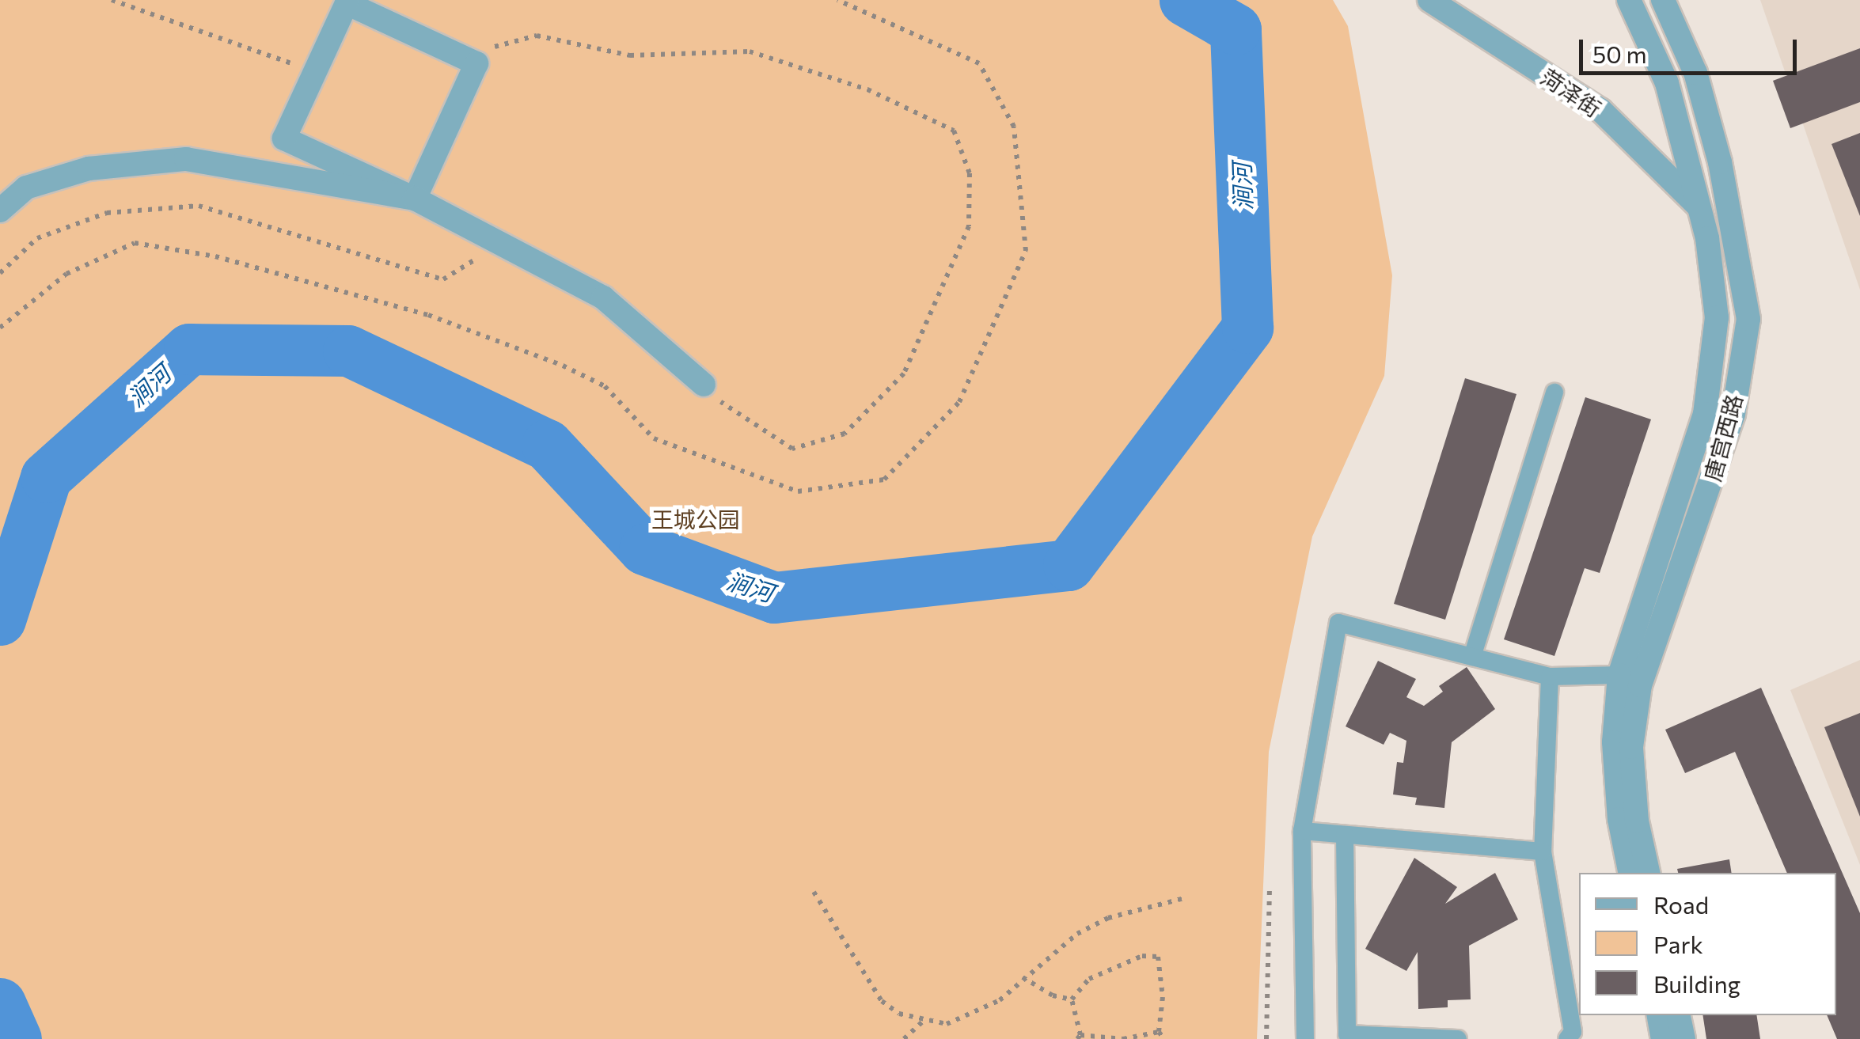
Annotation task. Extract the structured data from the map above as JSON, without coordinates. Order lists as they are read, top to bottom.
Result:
{
  "streets": {
    "street": ["菏泽街", "唐宫西路"]
  },
  "crossings": [
    ["菏泽街", "唐宫西路"]
  ],
  "water": ["涧河"],
  "parks": ["王城公园"],
  "legend": ["Road", "Park", "Building"],
  "scale_bar": "50 m"
}
